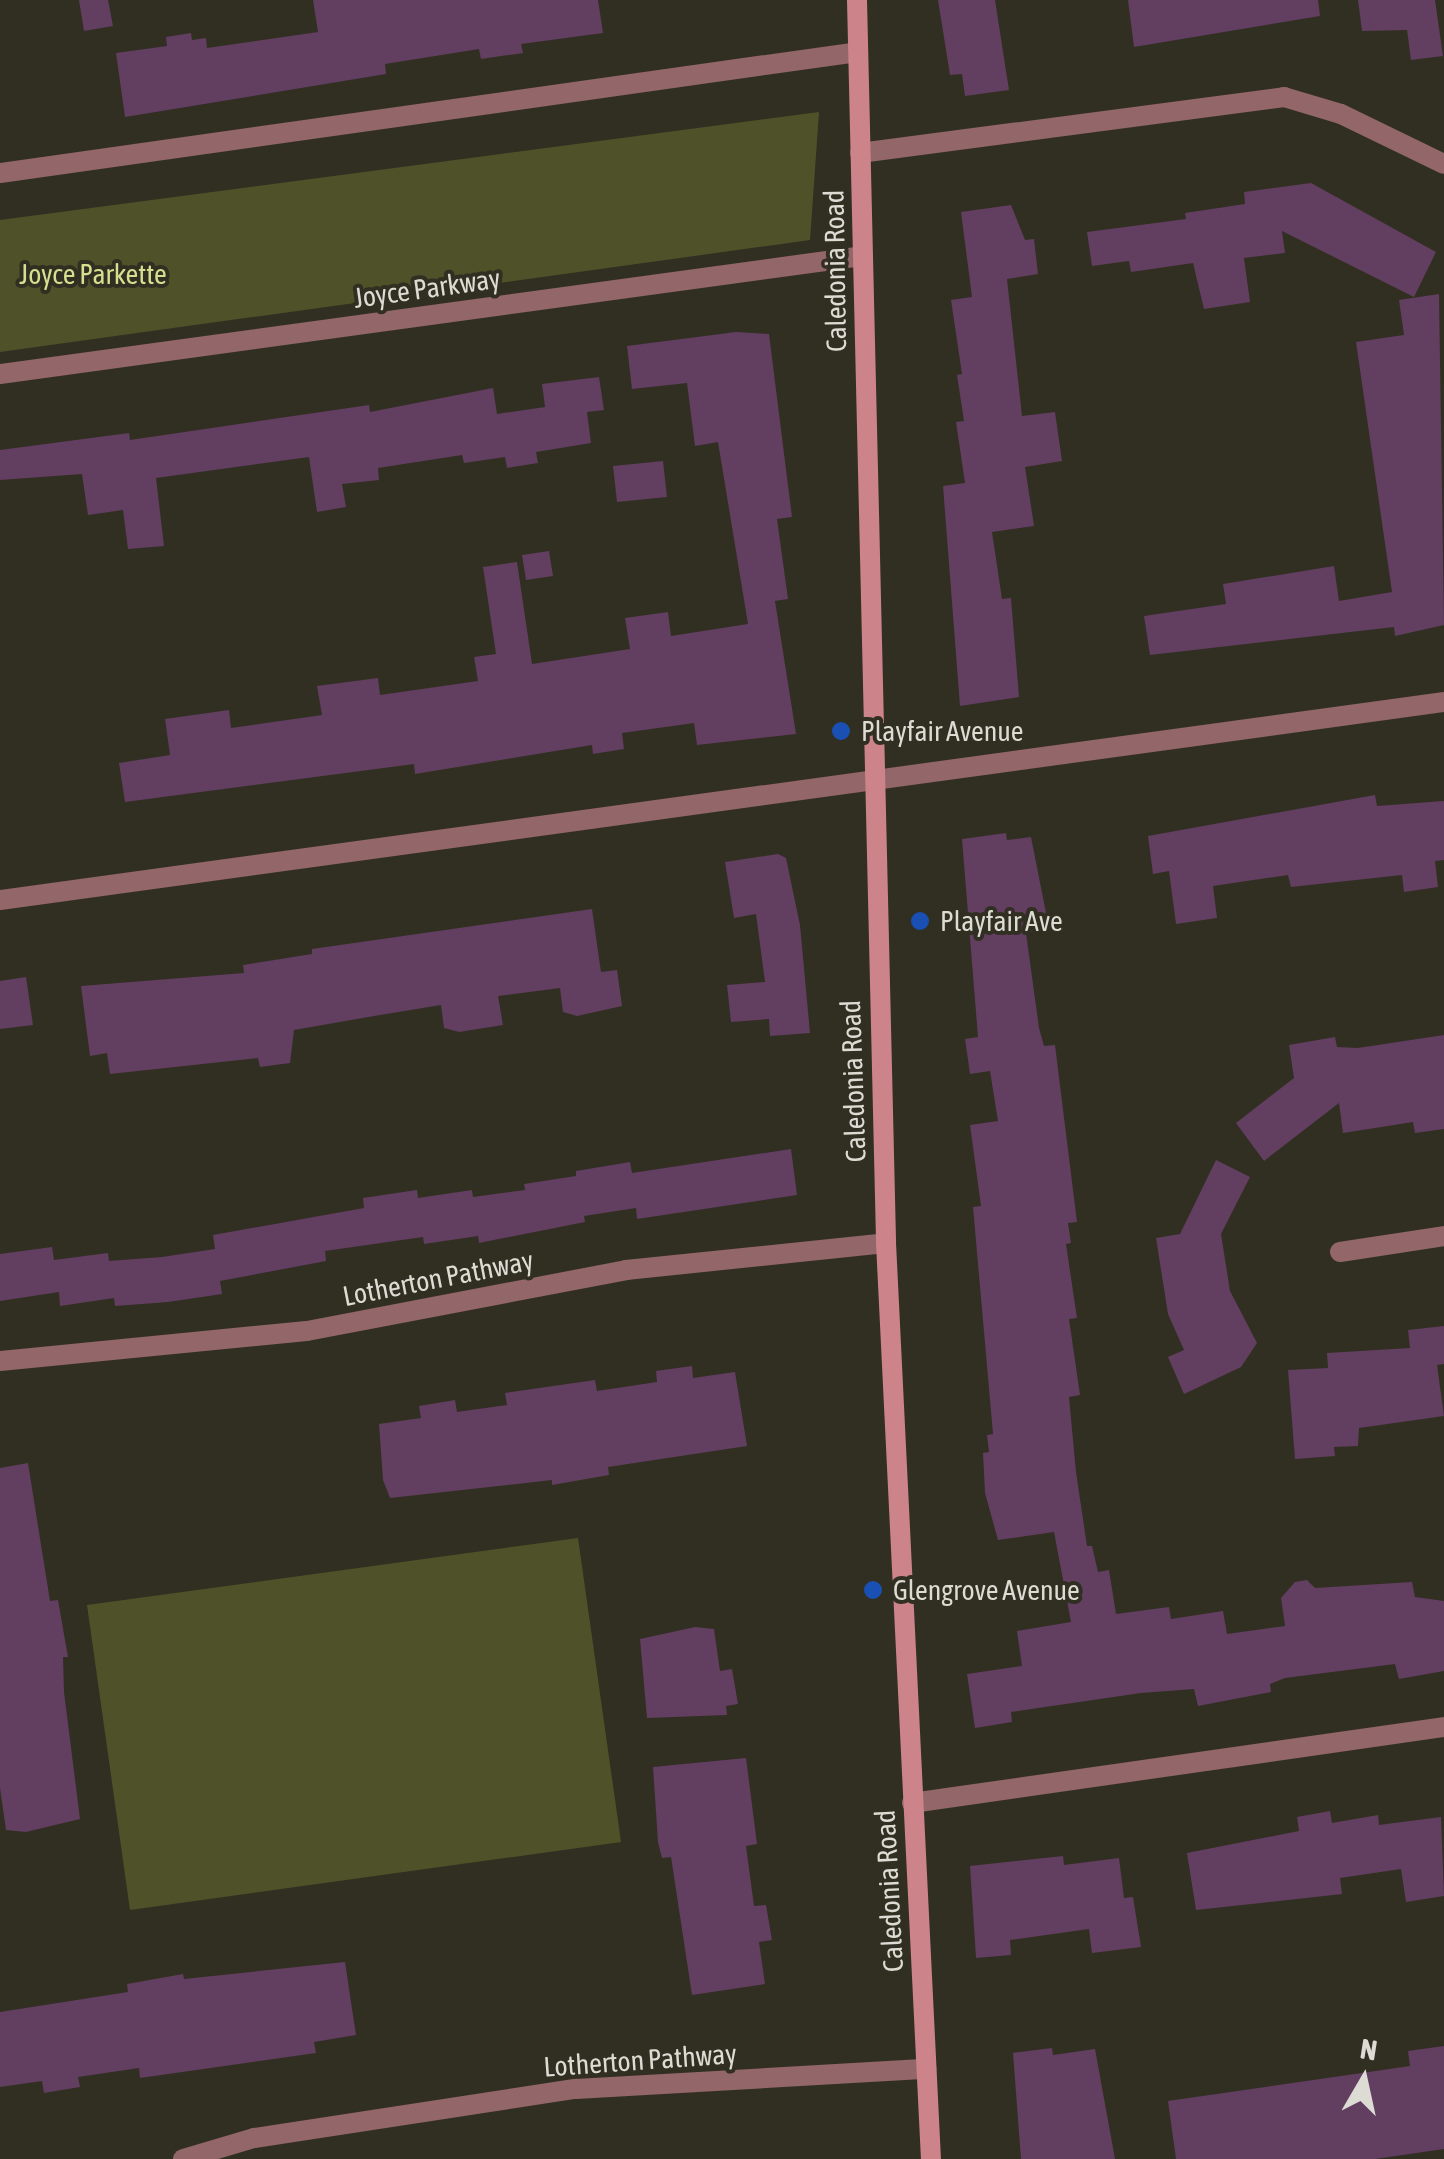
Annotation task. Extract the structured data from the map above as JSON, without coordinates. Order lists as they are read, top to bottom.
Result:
{
  "streets": {
    "street": ["Caledonia Road", "Joyce Parkway", "Lotherton Pathway"]
  },
  "crossings": [
    ["Caledonia Road", "Joyce Parkway"],
    ["Caledonia Road", "Lotherton Pathway"]
  ],
  "parks": ["Joyce Parkette"],
  "places": ["Playfair Avenue", "Playfair Ave", "Glengrove Avenue"],
  "north": "top"
}
